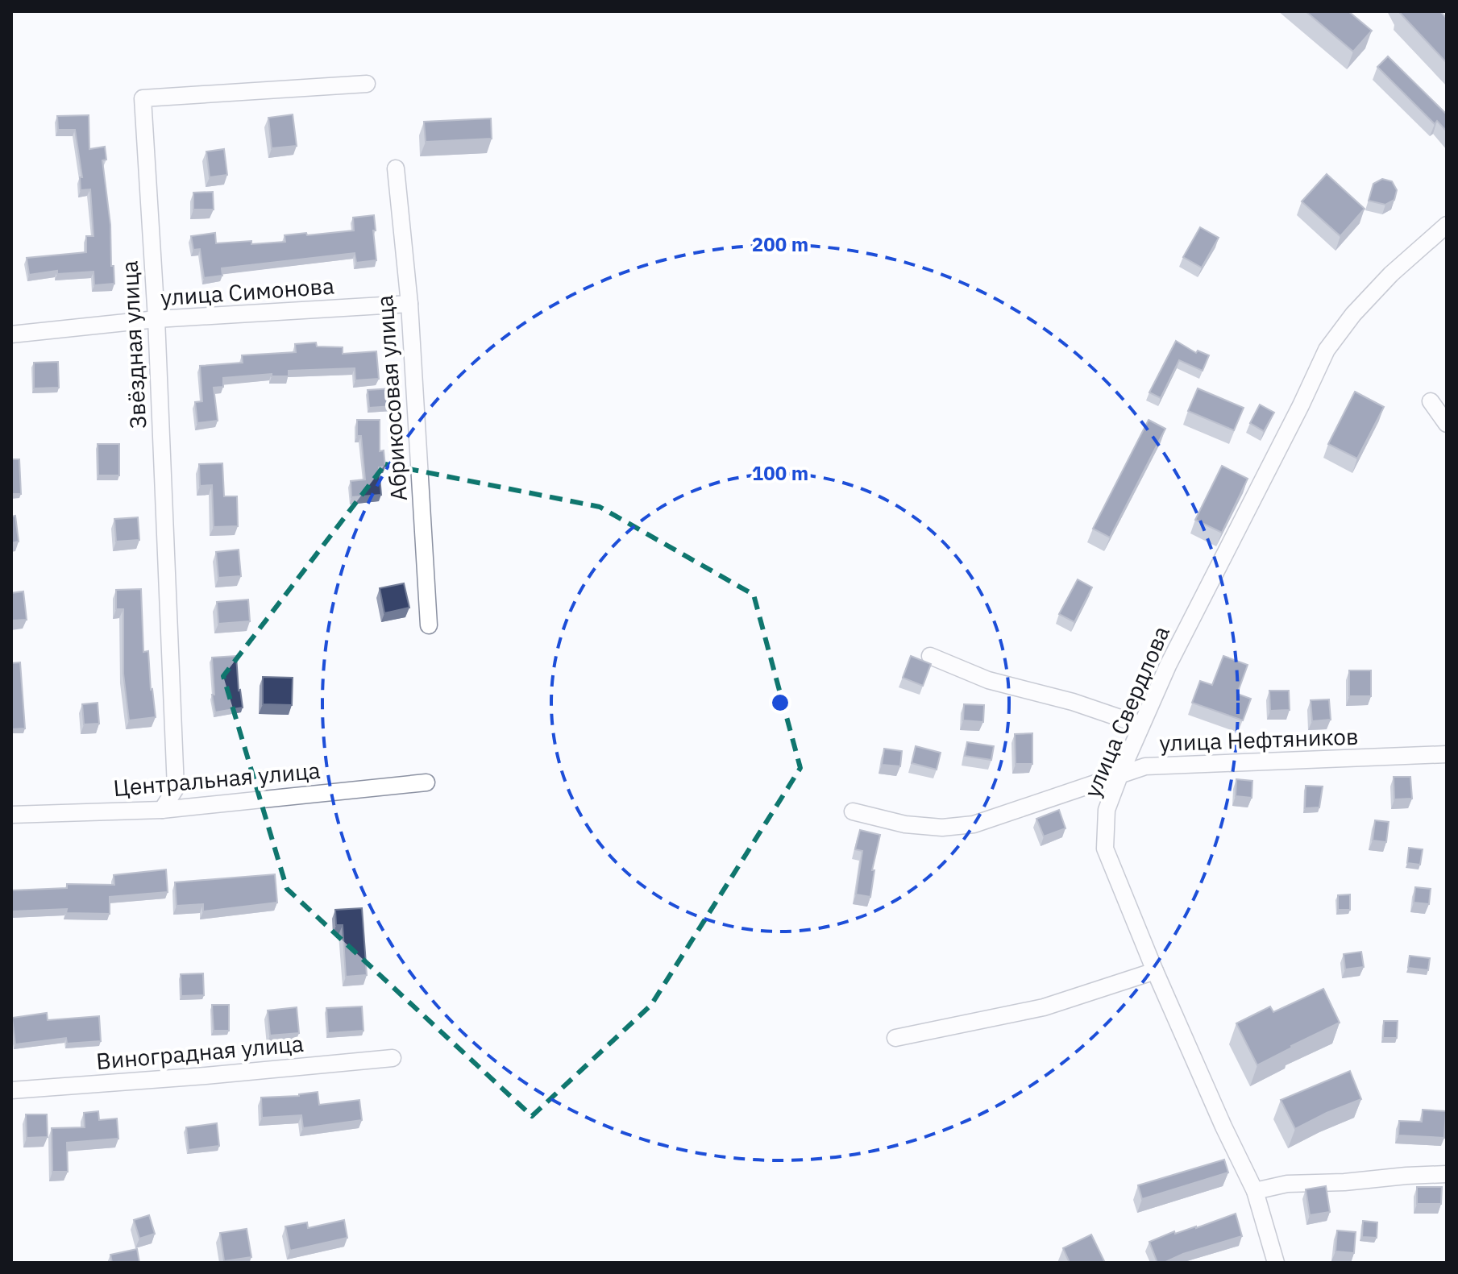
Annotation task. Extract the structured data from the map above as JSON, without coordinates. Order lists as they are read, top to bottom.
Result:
{
  "streets": {
    "street": [
      "улица Симонова",
      "Звёздная улица",
      "Абрикосовая улица",
      "улица Свердлова",
      "улица Нефтяников",
      "Центральная улица",
      "Виноградная улица"
    ]
  },
  "crossings": [
    ["улица Симонова", "Звёздная улица"],
    ["улица Симонова", "Абрикосовая улица"],
    ["Звёздная улица", "Центральная улица"],
    ["улица Свердлова", "улица Нефтяников"]
  ],
  "rings": ["200 m", "100 m"]
}
